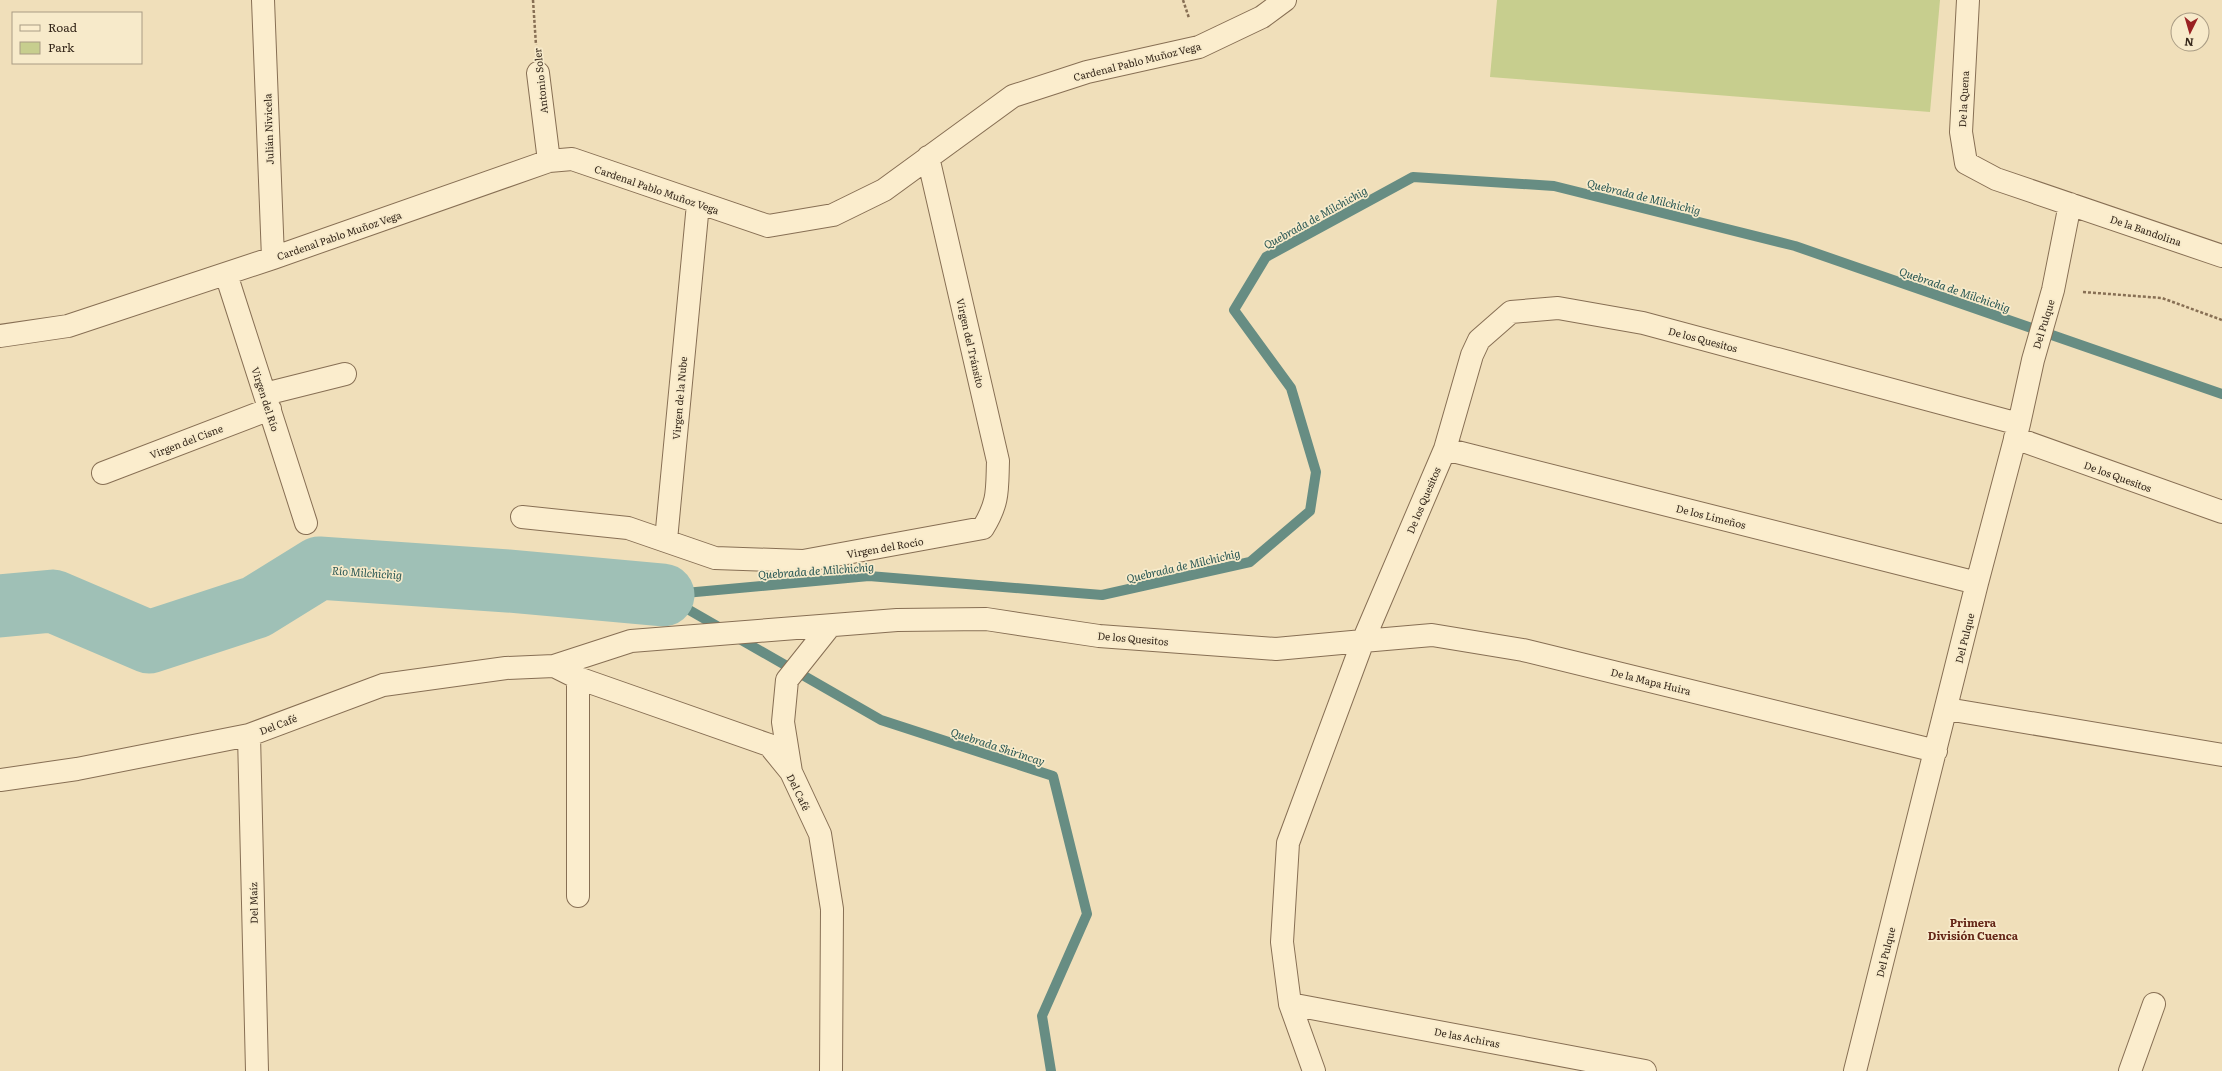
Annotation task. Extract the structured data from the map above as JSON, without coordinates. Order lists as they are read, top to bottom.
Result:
{
  "streets": {
    "street": [
      "Cardenal Pablo Muñoz Vega",
      "Antonio Soler",
      "De la Quena",
      "Julián Nivicela",
      "De la Bandolina",
      "Del Pulque",
      "De los Quesitos",
      "Virgen del Tránsito",
      "Virgen de la Nube",
      "Virgen del Río",
      "Virgen del Cisne",
      "De los Limeños",
      "Virgen del Rocío",
      "De la Mapa Huira",
      "Del Café",
      "Del Maíz",
      "De las Achiras"
    ]
  },
  "crossings": [
    ["Cardenal Pablo Muñoz Vega", "Antonio Soler"],
    ["Cardenal Pablo Muñoz Vega", "Julián Nivicela"],
    ["Cardenal Pablo Muñoz Vega", "Virgen del Tránsito"],
    ["Cardenal Pablo Muñoz Vega", "Virgen de la Nube"],
    ["Cardenal Pablo Muñoz Vega", "Virgen del Río"],
    ["De la Quena", "De la Bandolina"],
    ["De la Bandolina", "Del Pulque"],
    ["Del Pulque", "De los Quesitos"],
    ["Del Pulque", "De los Limeños"],
    ["Del Pulque", "De la Mapa Huira"],
    ["De los Quesitos", "De los Limeños"],
    ["De los Quesitos", "De la Mapa Huira"],
    ["De los Quesitos", "Del Café"],
    ["Virgen del Tránsito", "Virgen del Rocío"],
    ["Virgen de la Nube", "Virgen del Rocío"],
    ["Virgen del Río", "Virgen del Cisne"],
    ["Del Café", "Del Maíz"]
  ],
  "districts": ["Primera División Cuenca"],
  "water": ["Quebrada de Milchichig", "Río Milchichig", "Quebrada Shirincay"],
  "legend": ["Road", "Park"],
  "north": "bottom"
}
